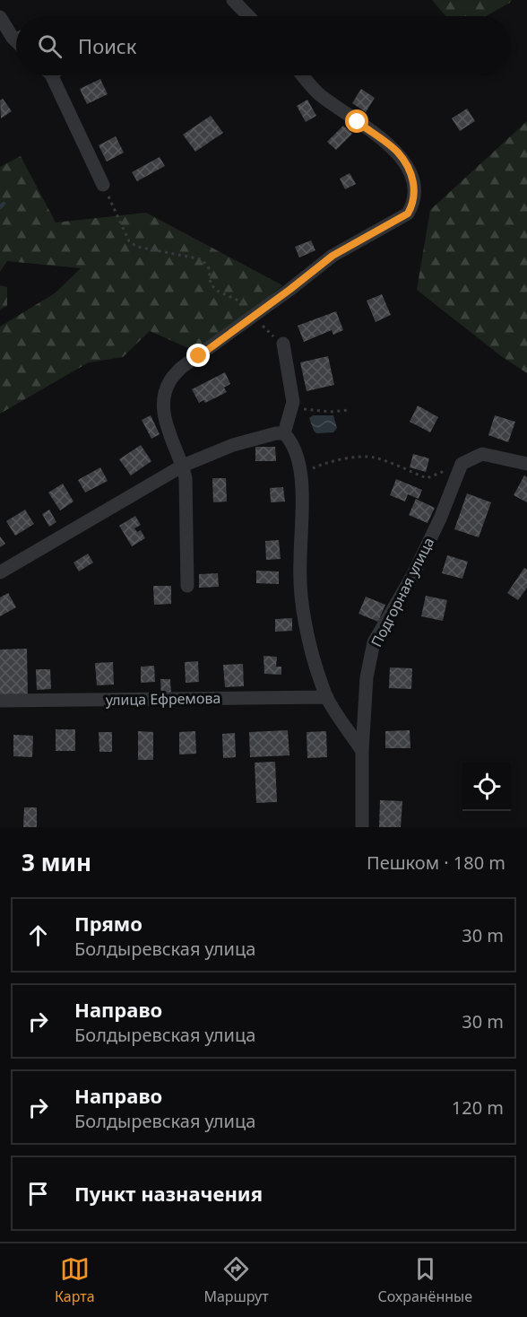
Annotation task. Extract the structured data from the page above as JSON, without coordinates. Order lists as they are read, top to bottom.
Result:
{
  "streets": {
    "street": ["Подгорная улица", "улица Ефремова"]
  },
  "page": {
    "search": "Поиск",
    "heading": ["3 мин", "Пешком · 180 m"],
    "list": [
      ["Прямо", "Болдыревская улица", "30 m"],
      ["Направо", "Болдыревская улица", "30 m"],
      ["Направо", "Болдыревская улица", "120 m"],
      "Пункт назначения"
    ],
    "nav": ["Карта", "Маршрут", "Сохранённые"]
  }
}
